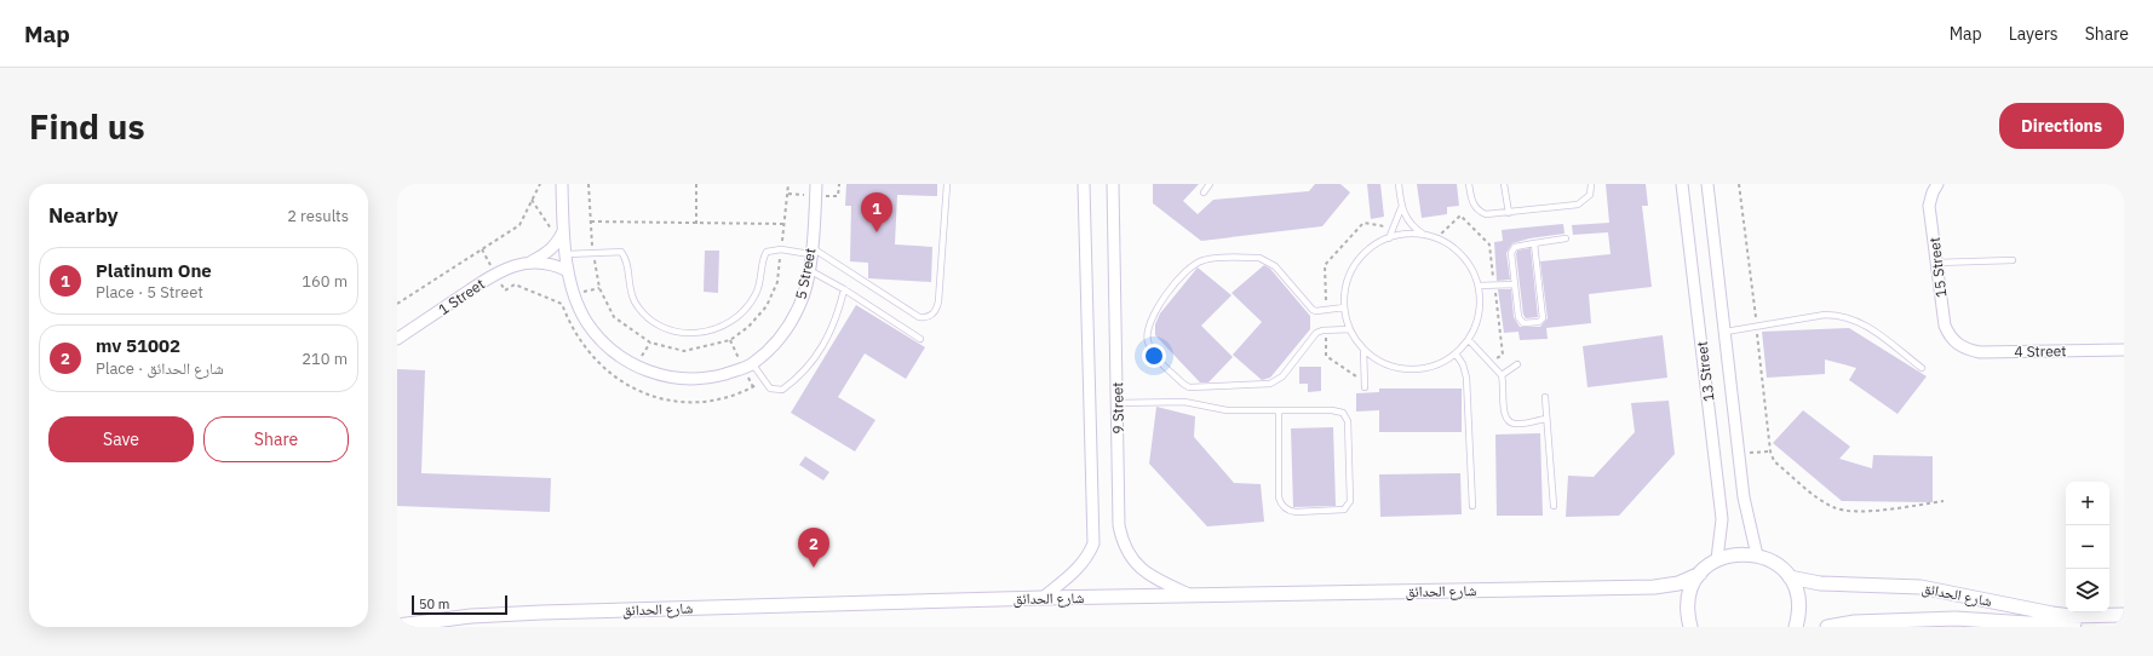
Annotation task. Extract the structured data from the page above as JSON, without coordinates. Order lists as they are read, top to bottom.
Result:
{
  "streets": {
    "street": [
      "15 Street",
      "5 Street",
      "1 Street",
      "4 Street",
      "13 Street",
      "9 Street",
      "شارع الحدائق"
    ]
  },
  "crossings": [
    ["15 Street", "4 Street"],
    ["5 Street", "1 Street"],
    ["9 Street", "شارع الحدائق"]
  ],
  "scale_bar": "50 m",
  "page": {
    "header": "Map",
    "nav": ["Map", "Layers", "Share"],
    "buttons": [
      "Directions",
      ["Save", "Share"]
    ],
    "title": "Find us",
    "heading": ["Nearby", "2 results"],
    "pins": ["1", "2"],
    "list": [
      {
        "mark": "1",
        "name": "Platinum One",
        "note": "Place · 5 Street",
        "value": "160 m"
      },
      {
        "mark": "2",
        "name": "mv 51002",
        "note": "Place · شارع الحدائق",
        "value": "210 m"
      }
    ],
    "map_buttons": ["+", "−"],
    "scale": "50 m"
  }
}
